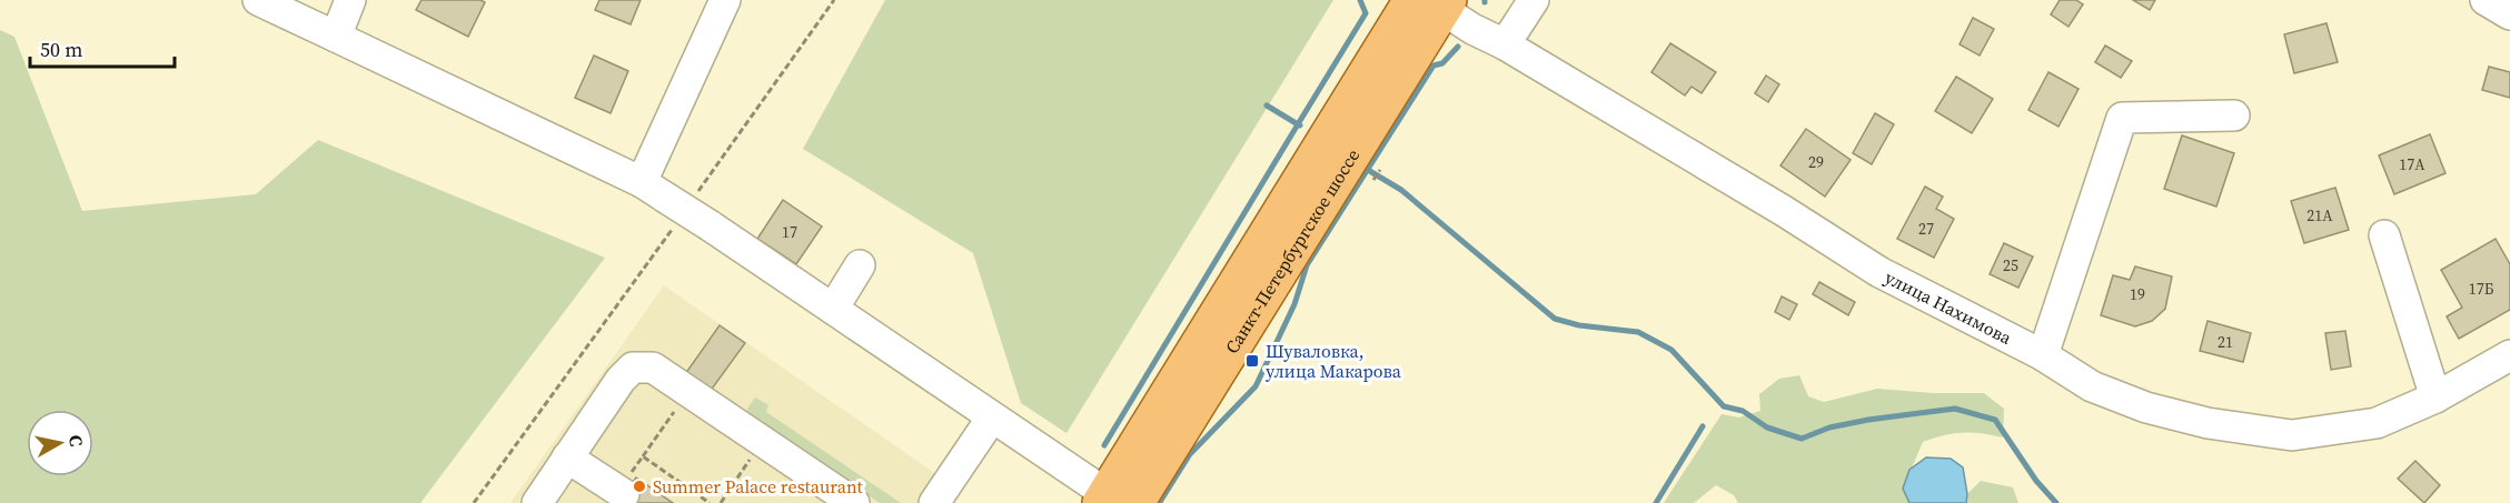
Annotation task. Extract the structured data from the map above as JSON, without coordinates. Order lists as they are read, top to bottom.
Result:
{
  "streets": {
    "main road": ["Санкт-Петербургское шоссе"],
    "street": ["улица Нахимова"]
  },
  "crossings": [
    ["Санкт-Петербургское шоссе", "улица Нахимова"]
  ],
  "places": {
    "transit": ["Шуваловка, улица Макарова"],
    "other": ["Summer Palace restaurant"]
  },
  "house_numbers": [
    "29",
    "17А",
    "21А",
    "27",
    "17",
    "25",
    "17Б",
    "19",
    "21"
  ],
  "scale_bar": "50 m",
  "north": "right"
}
